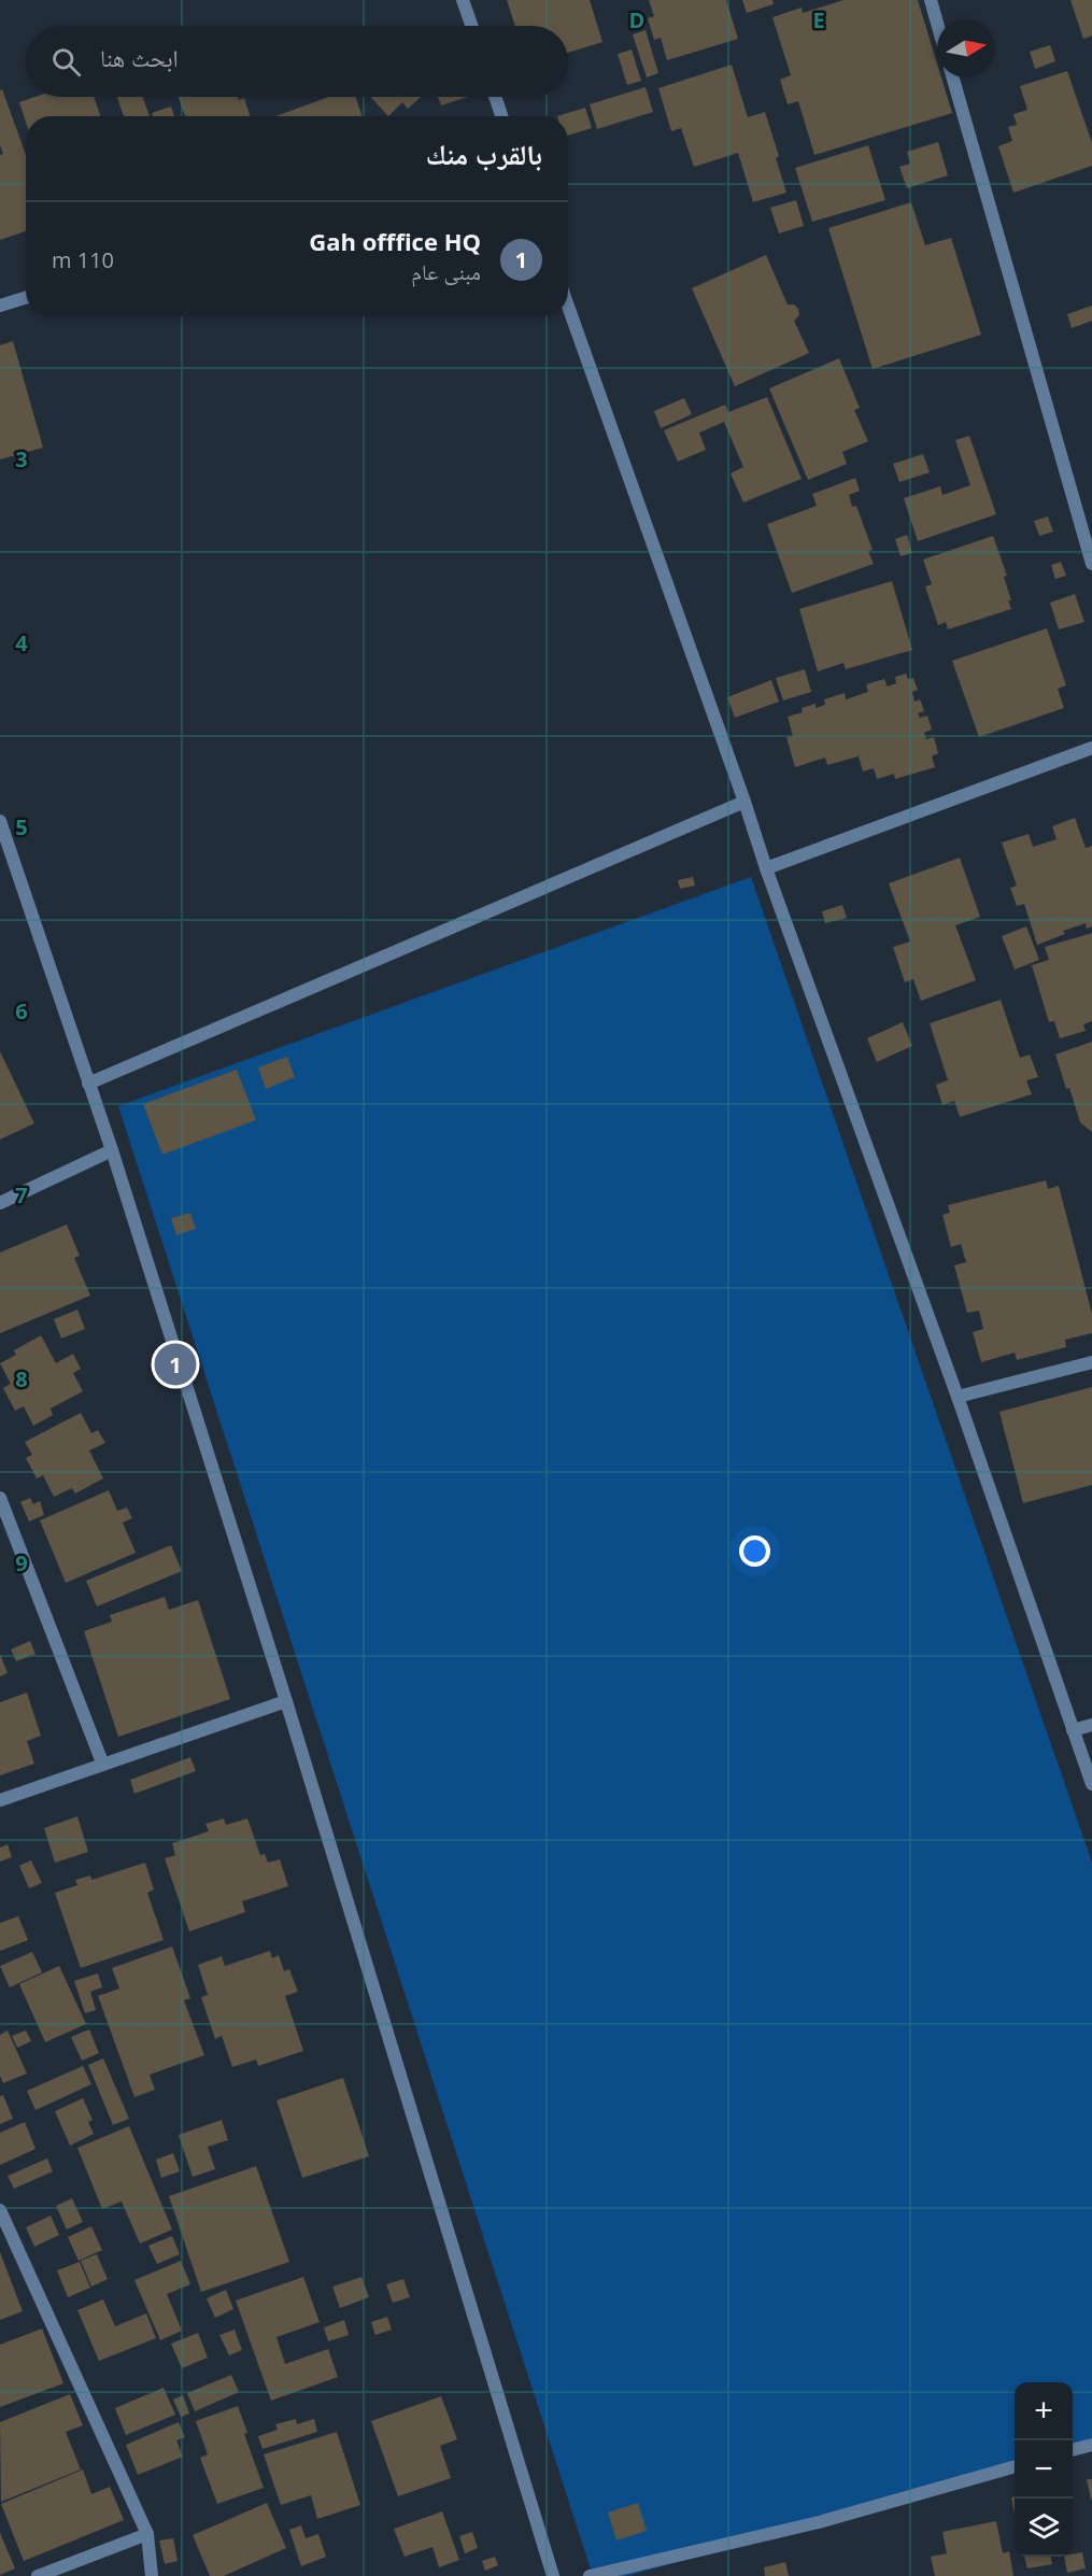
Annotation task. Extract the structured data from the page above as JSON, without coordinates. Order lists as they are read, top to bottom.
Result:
{
  "north": "right",
  "page": {
    "search": "ابحث هنا",
    "heading": "بالقرب منك",
    "list": [
      {
        "mark": "1",
        "name": "Gah offfice HQ",
        "note": "مبنى عام",
        "value": "110 m"
      }
    ],
    "pins": "1",
    "map_buttons": ["+", "−"]
  },
  "grid": {
    "columns": ["D", "E"],
    "rows": [
      "3",
      "4",
      "5",
      "6",
      "7",
      "8",
      "9"
    ]
  }
}
